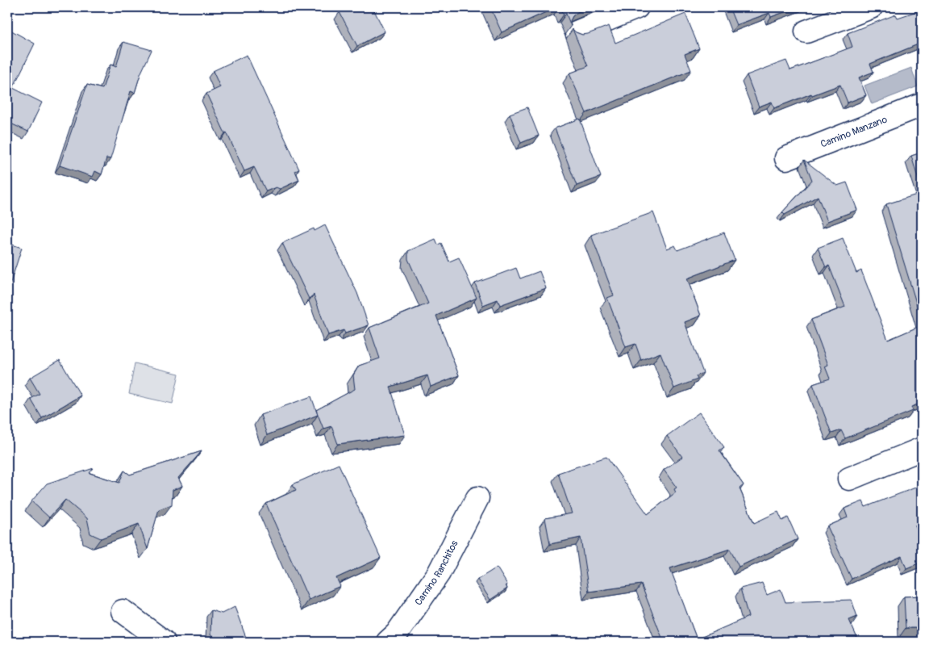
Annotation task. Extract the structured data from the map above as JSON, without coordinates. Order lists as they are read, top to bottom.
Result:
{
  "streets": {
    "street": ["Camino Manzano", "Camino Ranchitos"]
  }
}
